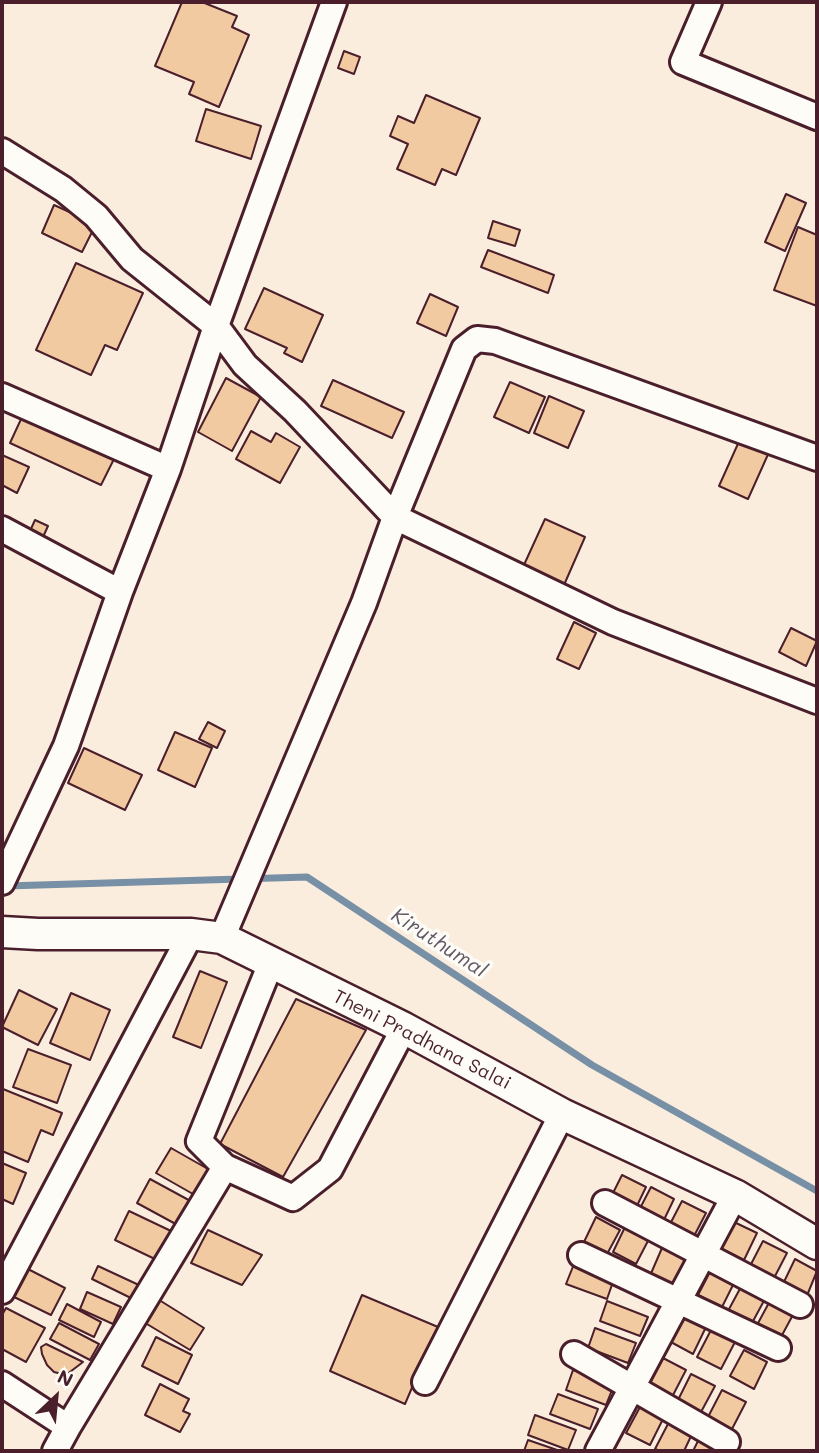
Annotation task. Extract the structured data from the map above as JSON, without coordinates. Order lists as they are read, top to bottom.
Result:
{
  "streets": {
    "main road": ["Theni Pradhana Salai"]
  },
  "water": ["Kiruthumal"],
  "north": "top right"
}
